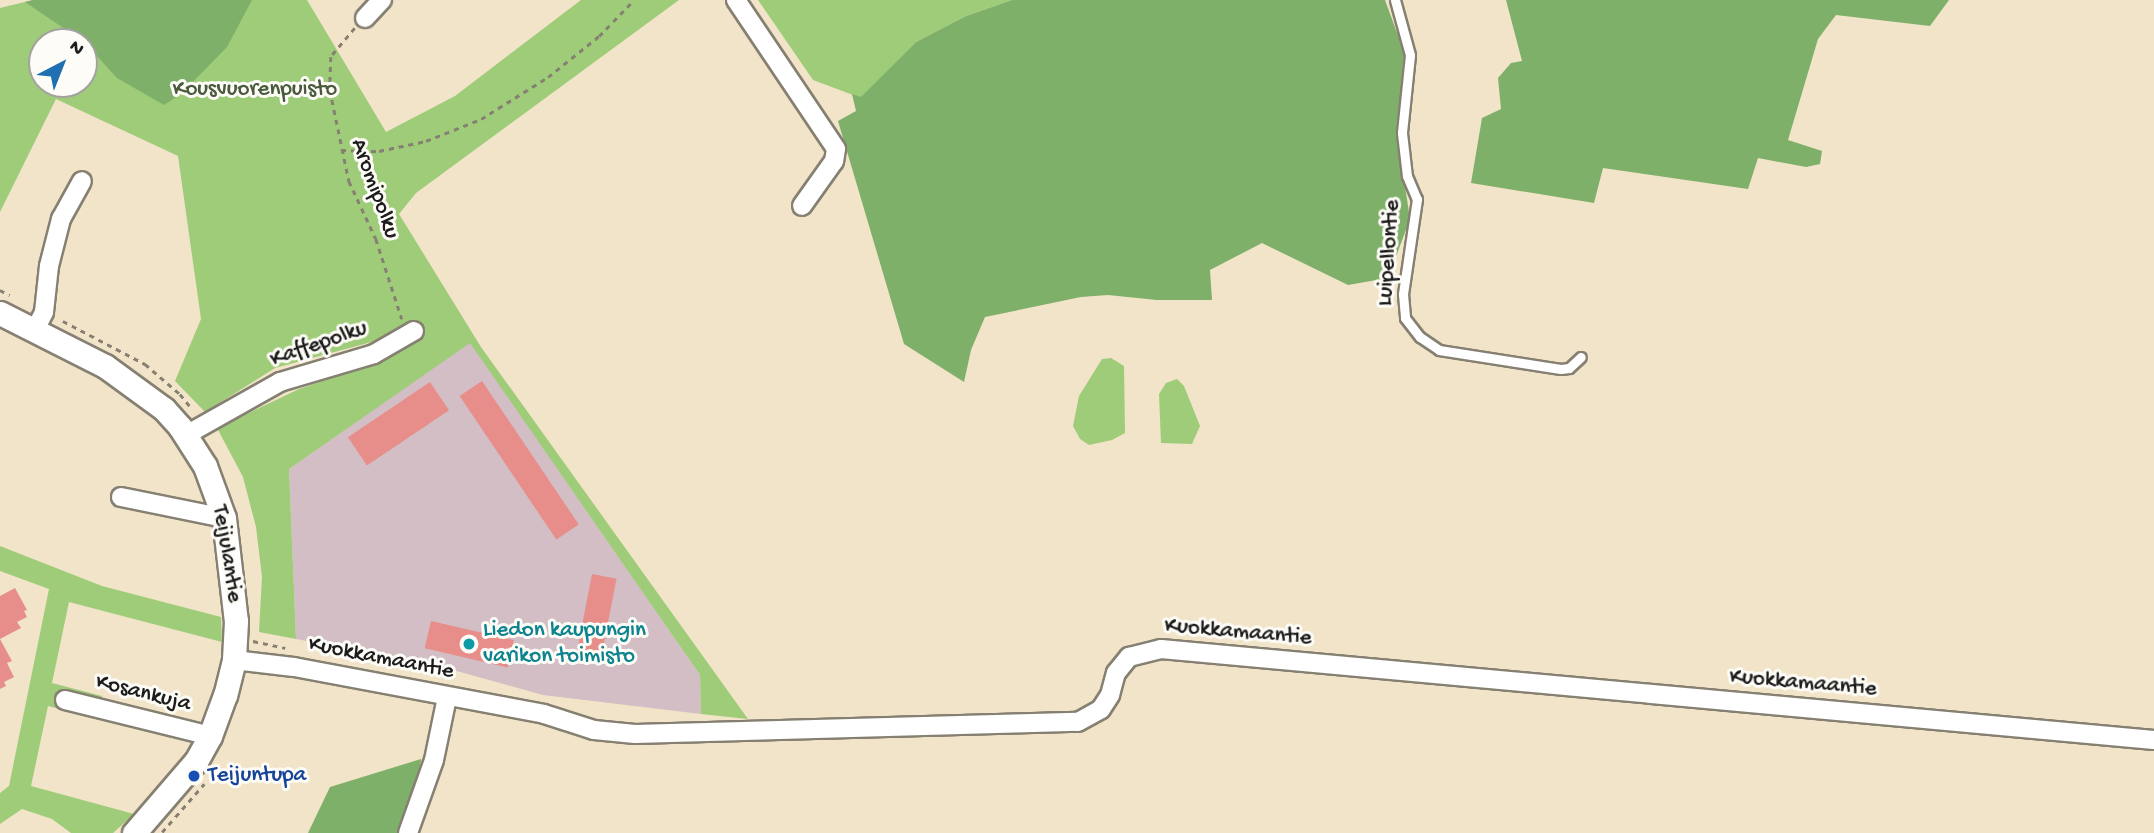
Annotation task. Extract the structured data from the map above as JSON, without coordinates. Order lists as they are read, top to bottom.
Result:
{
  "streets": {
    "street": [
      "Kaffepolku",
      "Teijulantie",
      "Kuokkamaantie",
      "Kosankuja"
    ],
    "lane": ["Luipellontie"],
    "path": ["Aromipolku"]
  },
  "crossings": [
    ["Aromipolku", "Kaffepolku"],
    ["Kaffepolku", "Teijulantie"],
    ["Teijulantie", "Kuokkamaantie"],
    ["Teijulantie", "Kosankuja"]
  ],
  "parks": ["Kousvuorenpuisto"],
  "places": ["Liedon kaupungin varikon toimisto", "Teijuntupa"],
  "north": "top right"
}
